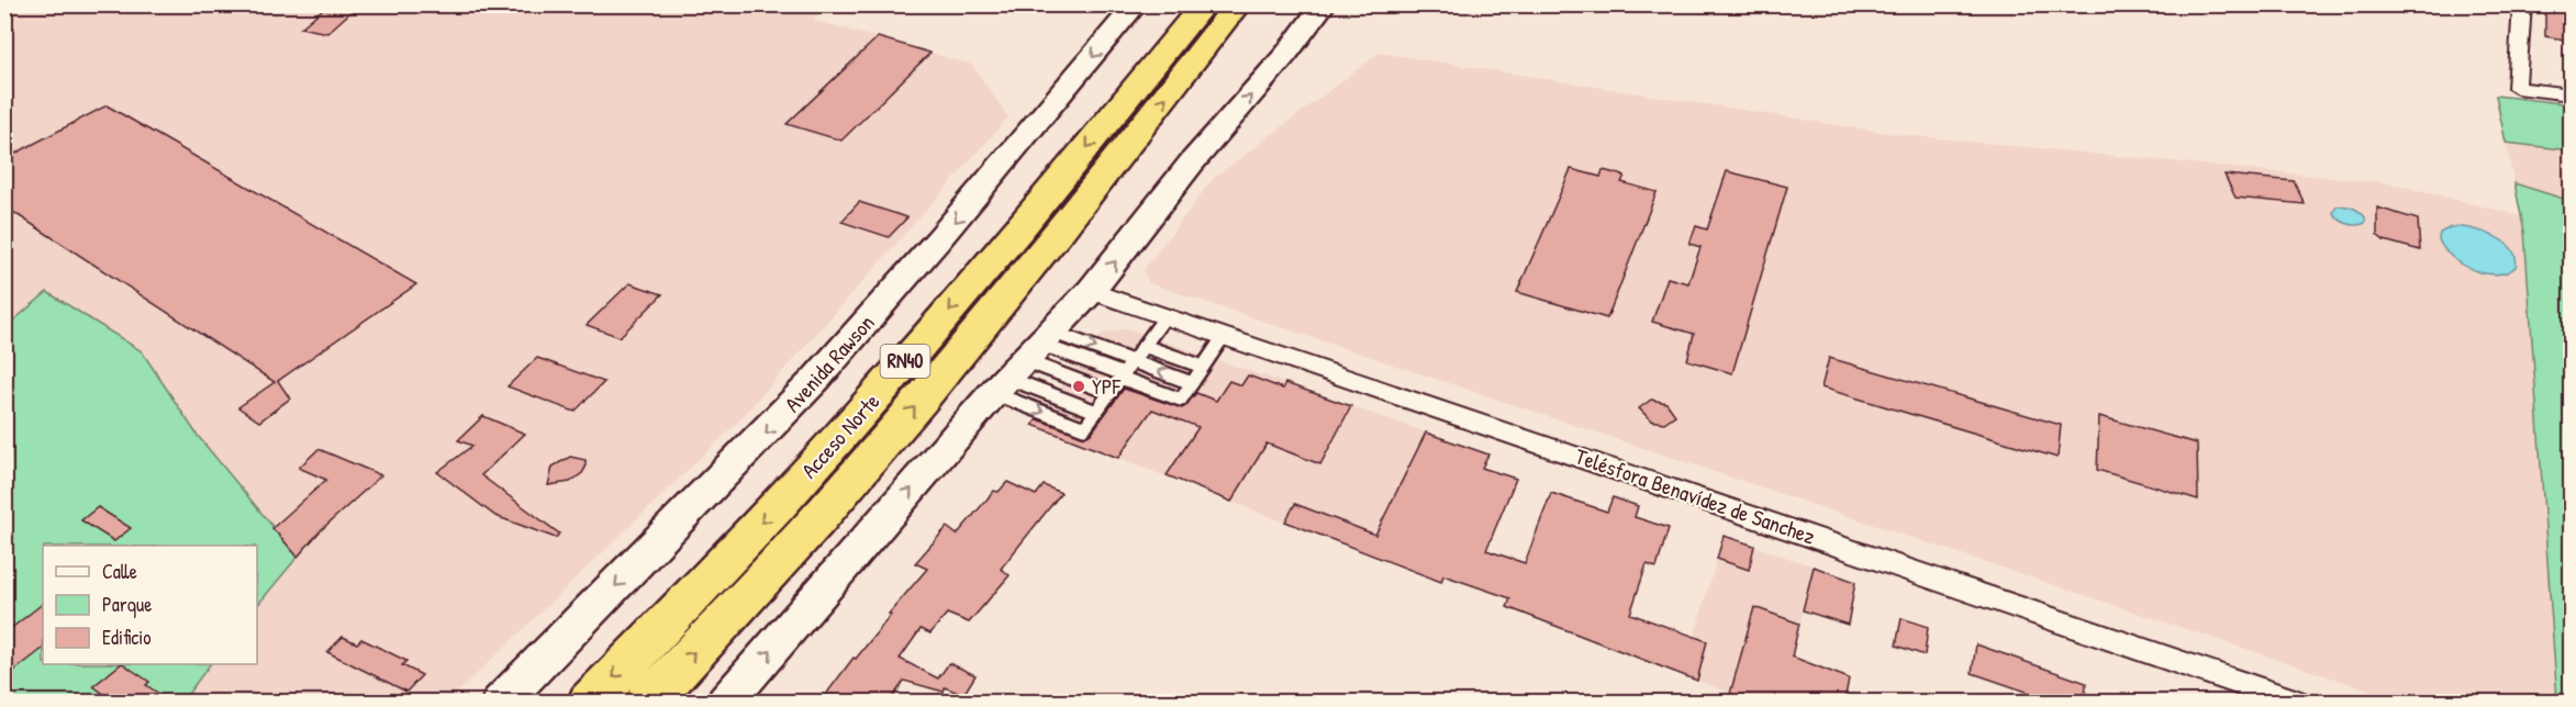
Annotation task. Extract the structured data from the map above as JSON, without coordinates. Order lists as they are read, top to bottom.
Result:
{
  "streets": {
    "highway": ["RN40", "Acceso Norte"],
    "street": ["Avenida Rawson", "Telésfora Benavídez de Sanchez"]
  },
  "places": ["YPF"],
  "legend": ["Calle", "Parque", "Edificio"]
}
